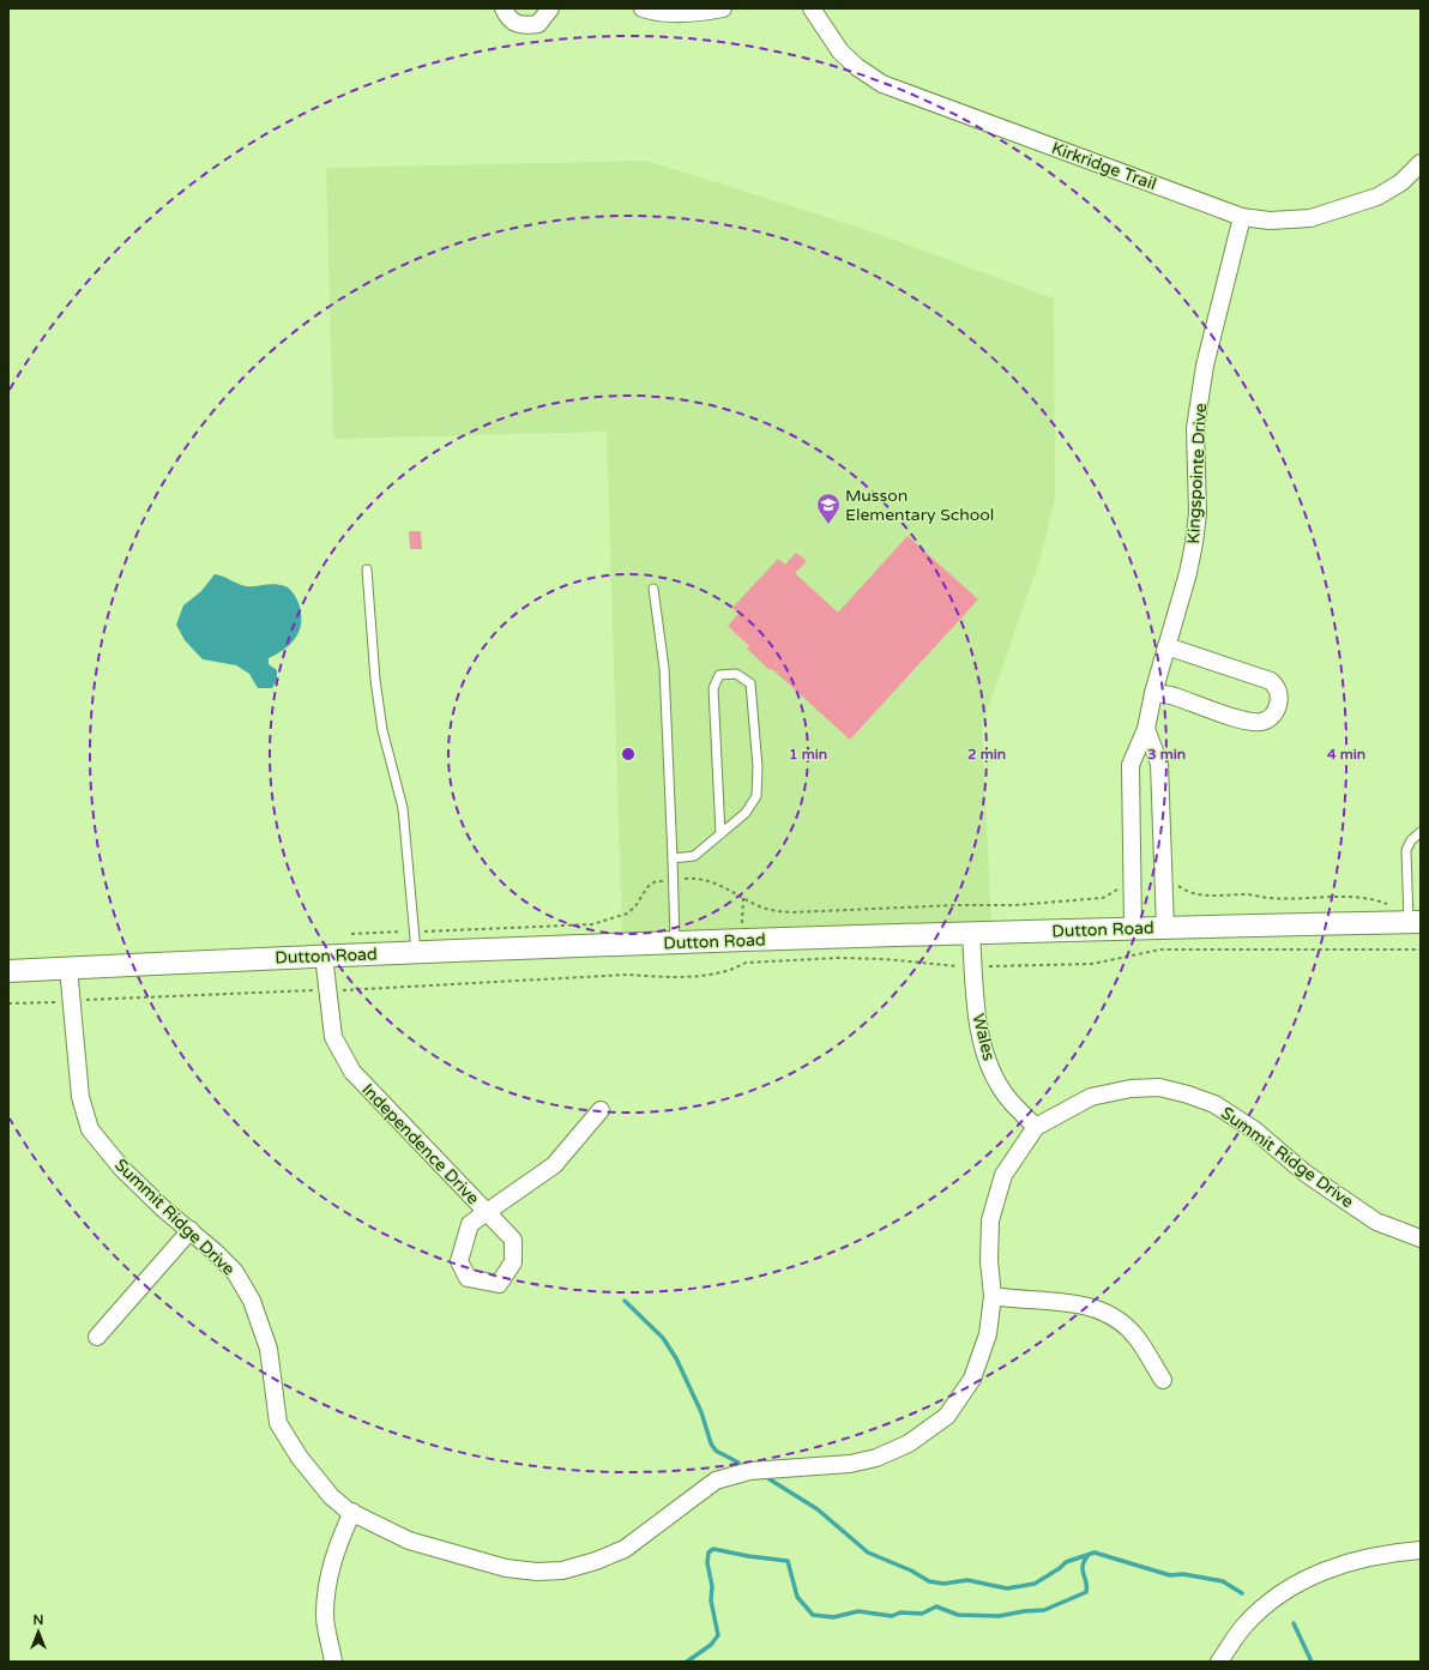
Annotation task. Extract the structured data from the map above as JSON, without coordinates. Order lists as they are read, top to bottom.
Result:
{
  "streets": {
    "street": [
      "Kirkridge Trail",
      "Kingspointe Drive",
      "Dutton Road",
      "Wales",
      "Independence Drive",
      "Summit Ridge Drive"
    ]
  },
  "crossings": [
    ["Kirkridge Trail", "Kingspointe Drive"],
    ["Kingspointe Drive", "Dutton Road"],
    ["Dutton Road", "Wales"],
    ["Dutton Road", "Independence Drive"],
    ["Dutton Road", "Summit Ridge Drive"],
    ["Wales", "Summit Ridge Drive"]
  ],
  "places": {
    "school or university": ["Musson Elementary School"]
  },
  "north": "top",
  "rings": [
    "1 min",
    "2 min",
    "3 min",
    "4 min"
  ]
}
